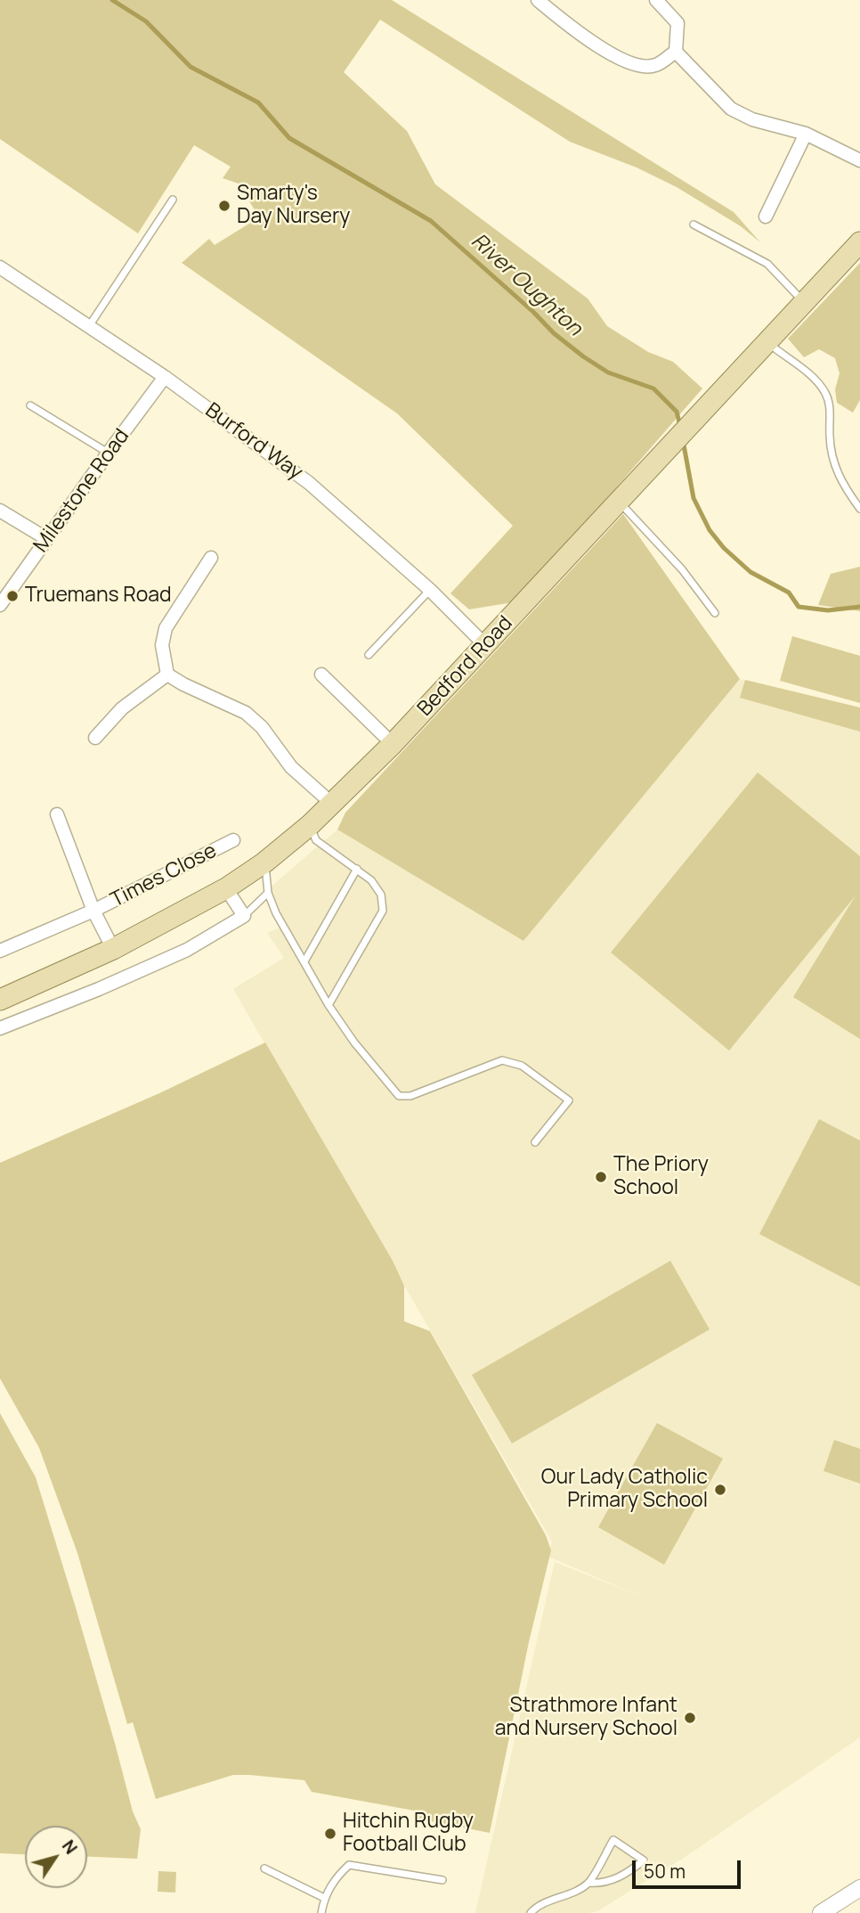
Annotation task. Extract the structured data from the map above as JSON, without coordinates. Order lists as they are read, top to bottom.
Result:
{
  "streets": {
    "main road": ["Bedford Road"],
    "street": ["Burford Way", "Milestone Road", "Times Close"]
  },
  "crossings": [
    ["Burford Way", "Milestone Road"],
    ["Burford Way", "Bedford Road"],
    ["Bedford Road", "Times Close"]
  ],
  "water": ["River Oughton"],
  "places": [
    "Smarty's Day Nursery",
    "Truemans Road",
    "The Priory School",
    "Our Lady Catholic Primary School",
    "Strathmore Infant and Nursery School",
    "Hitchin Rugby Football Club"
  ],
  "scale_bar": "50 m",
  "north": "top right"
}
